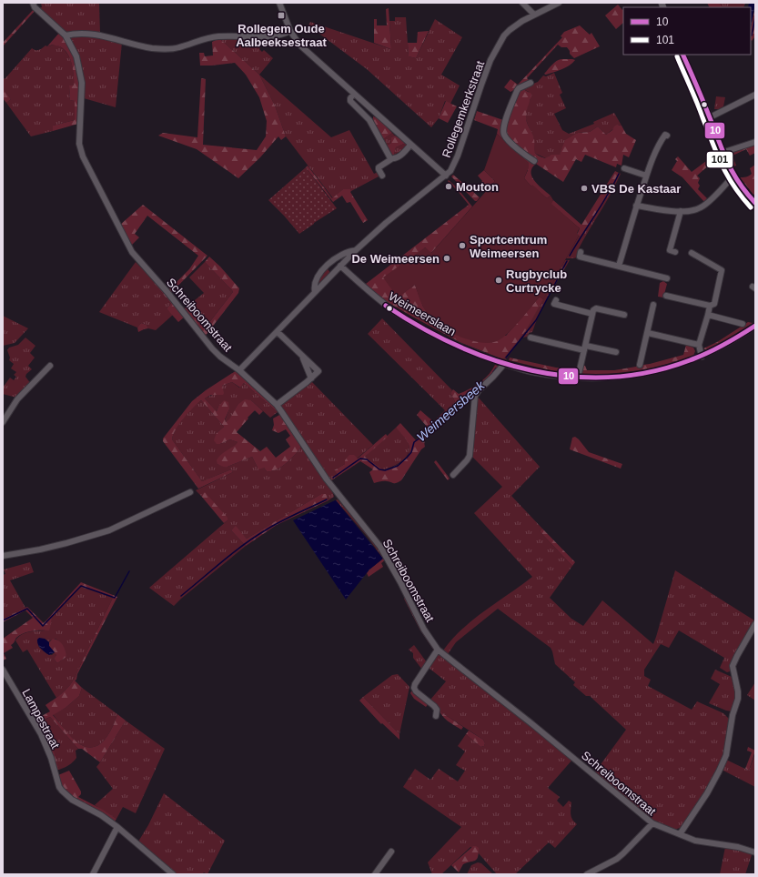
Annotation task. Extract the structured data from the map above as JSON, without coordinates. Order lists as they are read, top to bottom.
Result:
{
  "streets": {
    "street": [
      "Rollegemkerkstraat",
      "Weimeerslaan",
      "Schreiboomstraat",
      "Lampestraat"
    ]
  },
  "crossings": [
    ["Rollegemkerkstraat", "Weimeerslaan"],
    ["Rollegemkerkstraat", "Schreiboomstraat"]
  ],
  "water": ["Weimeersbeek"],
  "places": {
    "transit": ["Rollegem Oude Aalbeeksestraat"],
    "other": [
      "Mouton",
      "VBS De Kastaar",
      "Sportcentrum Weimeersen",
      "De Weimeersen",
      "Rugbyclub Curtrycke"
    ]
  },
  "lines": ["transit line 10", "transit line 101"],
  "legend": ["10", "101"]
}
